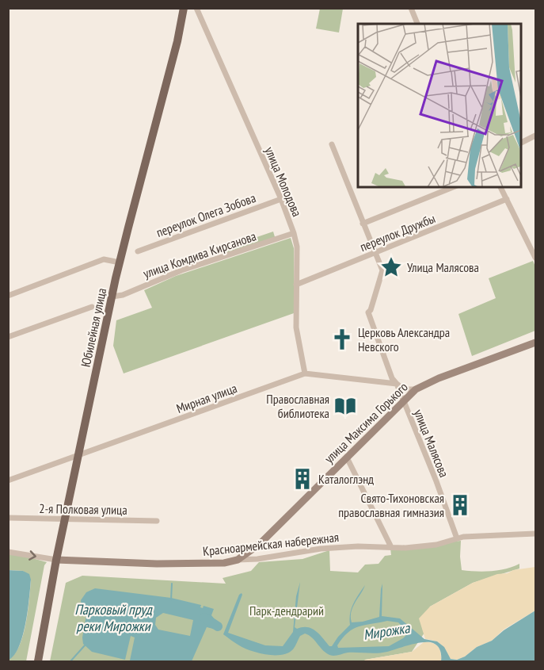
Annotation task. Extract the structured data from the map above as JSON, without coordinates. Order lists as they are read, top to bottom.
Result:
{
  "streets": {
    "main road": ["Юбилейная улица", "улица Максима Горького", "Красноармейская набережная"],
    "street": [
      "улица Молодова",
      "переулок Олега Зобова",
      "переулок Дружбы",
      "улица Комдива Кирсанова",
      "Мирная улица",
      "улица Малясова",
      "2-я Полковая улица"
    ]
  },
  "crossings": [
    ["улица Молодова", "переулок Олега Зобова"],
    ["улица Молодова", "переулок Дружбы"],
    ["улица Молодова", "улица Комдива Кирсанова"],
    ["улица Молодова", "Мирная улица"],
    ["переулок Дружбы", "улица Малясова"],
    ["улица Комдива Кирсанова", "Юбилейная улица"],
    ["Юбилейная улица", "Мирная улица"],
    ["Юбилейная улица", "2-я Полковая улица"],
    ["Юбилейная улица", "Красноармейская набережная"],
    ["Мирная улица", "улица Максима Горького"],
    ["Мирная улица", "улица Малясова"],
    ["улица Максима Горького", "улица Малясова"],
    ["улица Максима Горького", "Красноармейская набережная"],
    ["улица Малясова", "Красноармейская набережная"]
  ],
  "water": ["Парковый пруд реки Мирожки", "Мирожка"],
  "parks": ["Парк-дендрарий"],
  "places": {
    "place": ["Улица Малясова"],
    "church": ["Церковь Александра Невского"],
    "library": ["Православная библиотека"],
    "building": ["Каталоглэнд", "Свято-Тихоновская православная гимназия"]
  }
}
